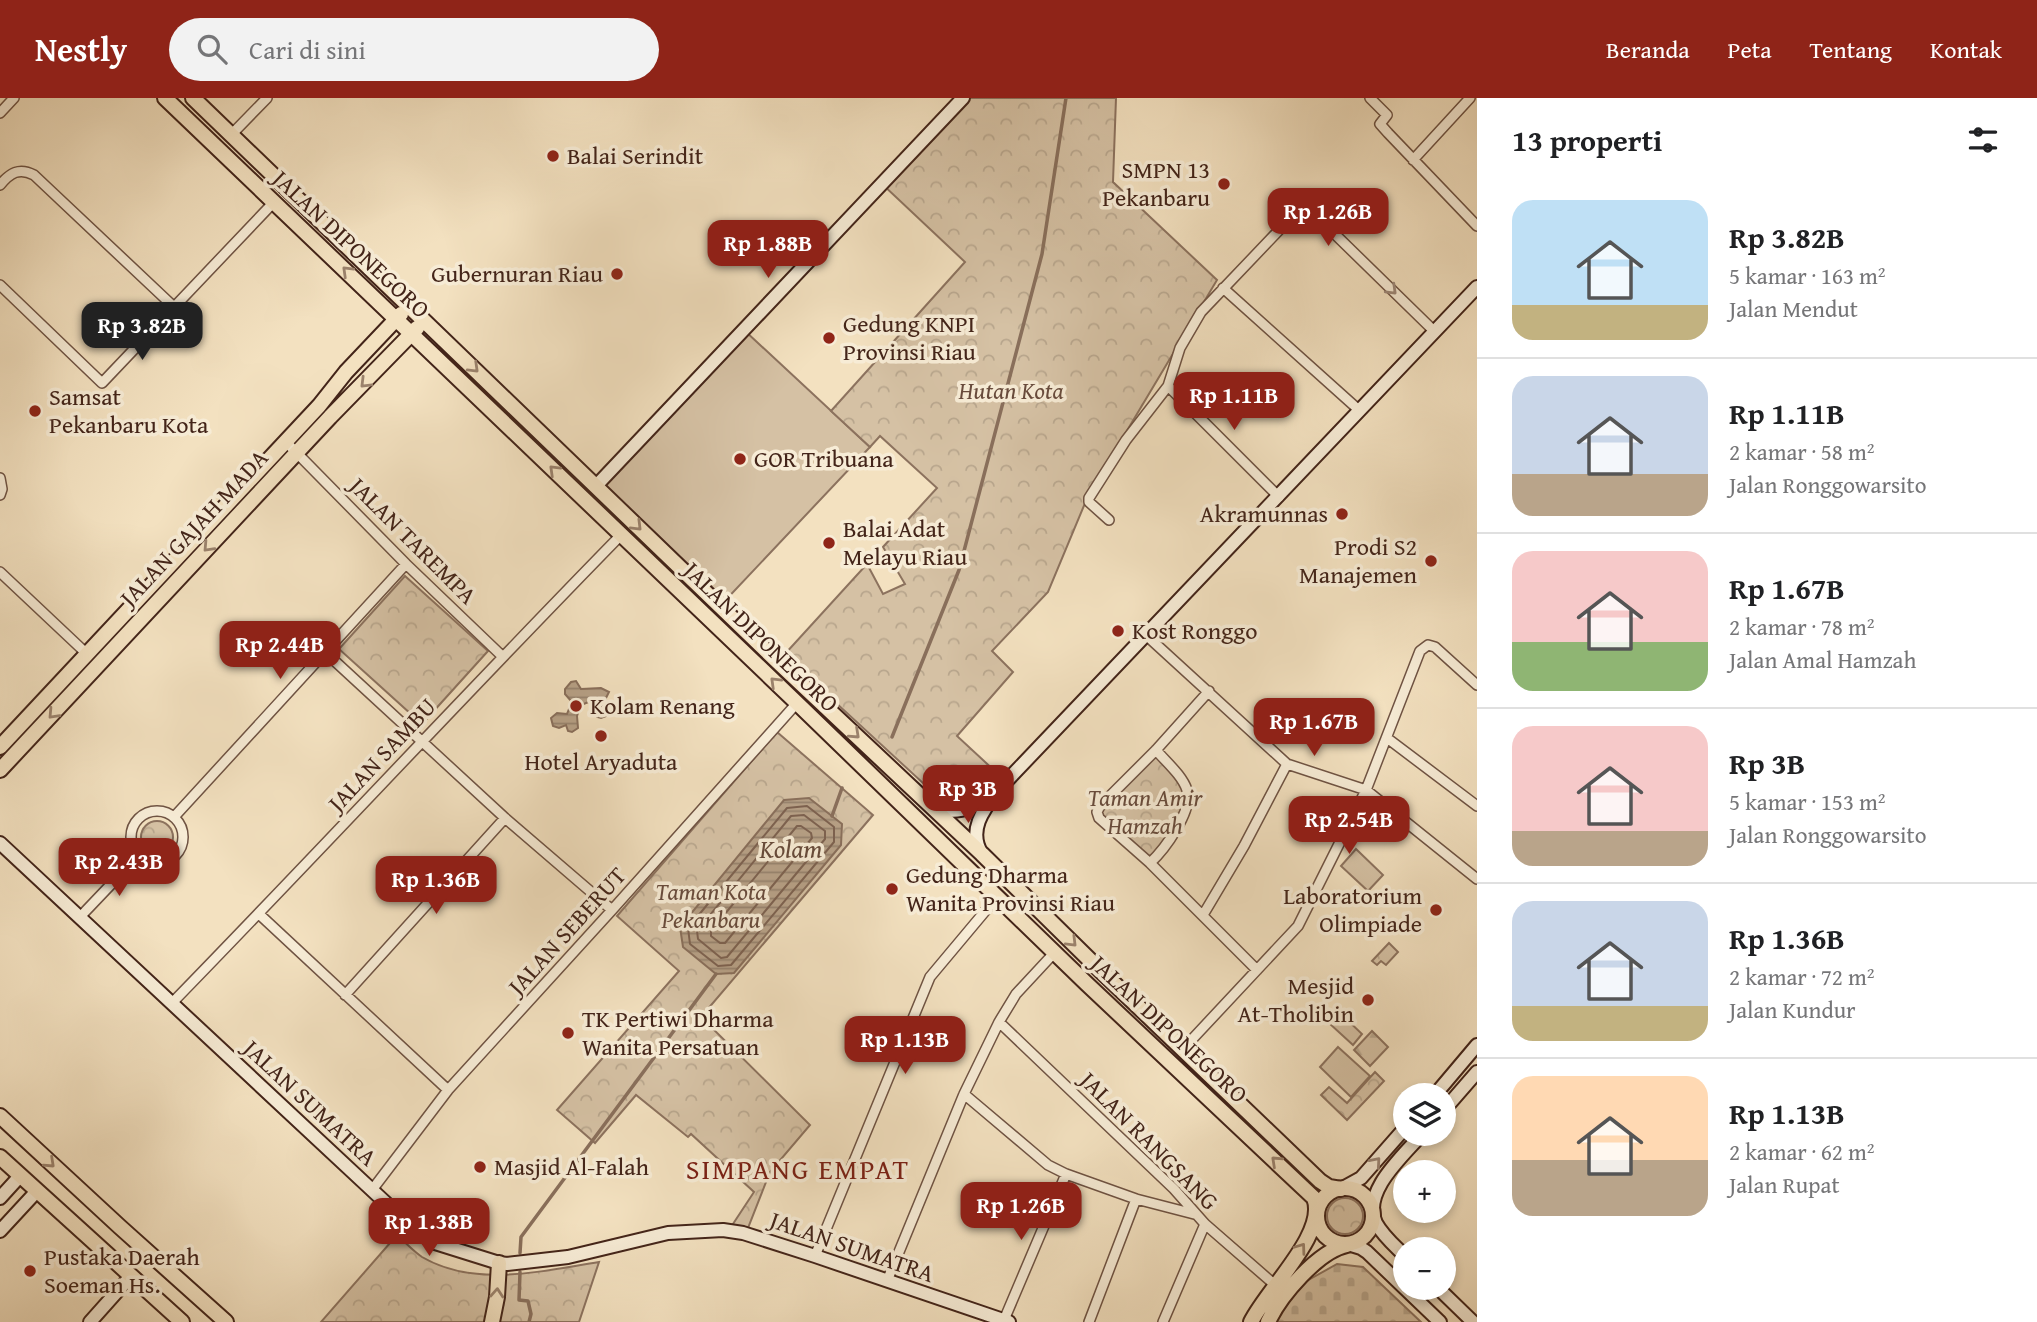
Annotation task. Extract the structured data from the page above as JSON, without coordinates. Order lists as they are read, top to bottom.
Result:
{
  "streets": {
    "main road": ["JALAN DIPONEGORO", "JALAN GAJAH MADA"],
    "street": [
      "JALAN TAREMPA",
      "JALAN SAMBU",
      "JALAN SEBERUT",
      "JALAN SUMATRA",
      "JALAN RANGSANG"
    ]
  },
  "crossings": [
    ["JALAN DIPONEGORO", "JALAN GAJAH MADA"],
    ["JALAN DIPONEGORO", "JALAN SAMBU"],
    ["JALAN DIPONEGORO", "JALAN SEBERUT"],
    ["JALAN GAJAH MADA", "JALAN TAREMPA"],
    ["JALAN TAREMPA", "JALAN SAMBU"],
    ["JALAN SAMBU", "JALAN SUMATRA"],
    ["JALAN SEBERUT", "JALAN SUMATRA"]
  ],
  "districts": ["SIMPANG EMPAT"],
  "water": ["Kolam"],
  "parks": ["Hutan Kota", "Taman Amir Hamzah", "Taman Kota Pekanbaru"],
  "places": [
    "Balai Serindit",
    "SMPN 13 Pekanbaru",
    "Gubernuran Riau",
    "Gedung KNPI Provinsi Riau",
    "Samsat Pekanbaru Kota",
    "GOR Tribuana",
    "Akramunnas",
    "Balai Adat Melayu Riau",
    "Prodi S2 Manajemen",
    "Kost Ronggo",
    "Kolam Renang",
    "Hotel Aryaduta",
    "Gedung Dharma Wanita Provinsi Riau",
    "Laboratorium Olimpiade",
    "Mesjid At-Tholibin",
    "TK Pertiwi Dharma Wanita Persatuan",
    "Masjid Al-Falah",
    "Pustaka Daerah Soeman Hs."
  ],
  "page": {
    "header": "Nestly",
    "search": "Cari di sini",
    "nav": [
      "Beranda",
      "Peta",
      "Tentang",
      "Kontak"
    ],
    "heading": "13 properti",
    "list": [
      {
        "name": "Rp 3.82B",
        "note": "5 kamar · 163 m² · Jalan Mendut"
      },
      {
        "name": "Rp 1.11B",
        "note": "2 kamar · 58 m² · Jalan Ronggowarsito"
      },
      {
        "name": "Rp 1.67B",
        "note": "2 kamar · 78 m² · Jalan Amal Hamzah"
      },
      {
        "name": "Rp 3B",
        "note": "5 kamar · 153 m² · Jalan Ronggowarsito"
      },
      {
        "name": "Rp 1.36B",
        "note": "2 kamar · 72 m² · Jalan Kundur"
      },
      {
        "name": "Rp 1.13B",
        "note": "2 kamar · 62 m² · Jalan Rupat"
      }
    ],
    "price": [
      "Rp 1.26B",
      "Rp 1.88B",
      "Rp 3.82B",
      "Rp 1.11B",
      "Rp 2.44B",
      "Rp 1.67B",
      "Rp 3B",
      "Rp 2.54B",
      "Rp 2.43B",
      "Rp 1.36B",
      "Rp 1.13B",
      "Rp 1.26B",
      "Rp 1.38B"
    ],
    "map_buttons": ["+", "−"]
  }
}
